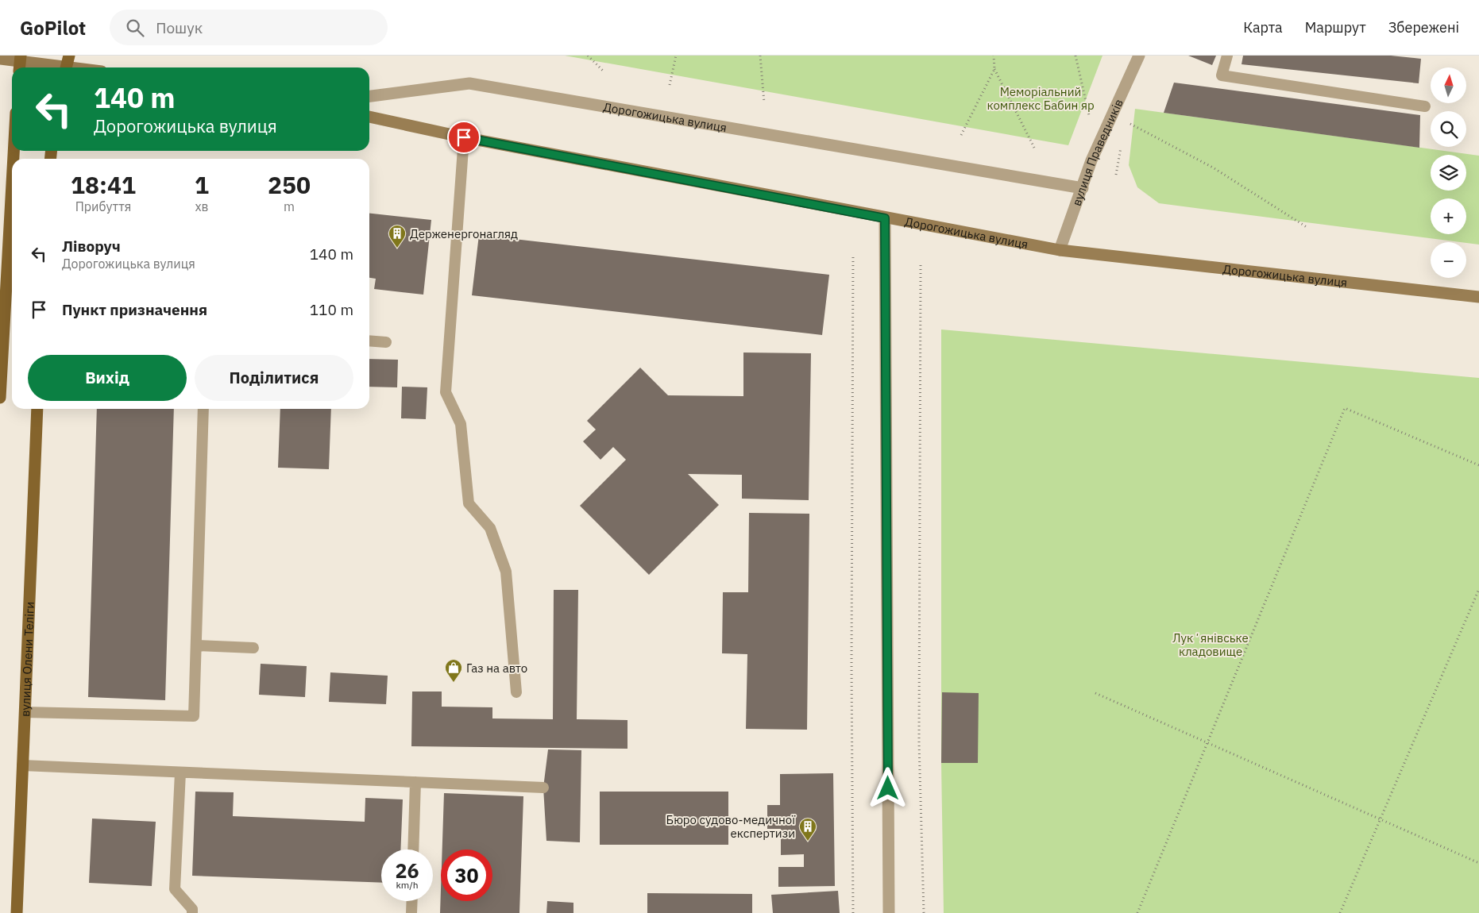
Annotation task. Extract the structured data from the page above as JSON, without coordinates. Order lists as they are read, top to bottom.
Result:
{
  "streets": {
    "main road": ["вулиця Олени Теліги"],
    "street": ["Дорогожицька вулиця", "вулиця Праведників"]
  },
  "crossings": [
    ["Дорогожицька вулиця", "вулиця Праведників"]
  ],
  "parks": ["Меморіальний комплекс Бабин яр", "Лукʼянівське кладовище"],
  "places": {
    "building": ["Держенергонагляд", "Бюро судово-медичної експертизи"],
    "shop": ["Газ на авто"]
  },
  "north": "top",
  "page": {
    "header": "GoPilot",
    "search": "Пошук",
    "nav": ["Карта", "Маршрут", "Збережені"],
    "map_buttons": ["+", "−"],
    "turn": ["140 m", "Дорогожицька вулиця"],
    "eta": [
      "18:41",
      "Прибуття",
      "1",
      "хв",
      "250",
      "m"
    ],
    "list": [
      {
        "name": "Ліворуч",
        "note": "Дорогожицька вулиця",
        "value": "140 m"
      },
      {
        "name": "Пункт призначення",
        "value": "110 m"
      }
    ],
    "buttons": ["Вихід", "Поділитися"],
    "speed": "26 km/h",
    "limit": "30"
  }
}
